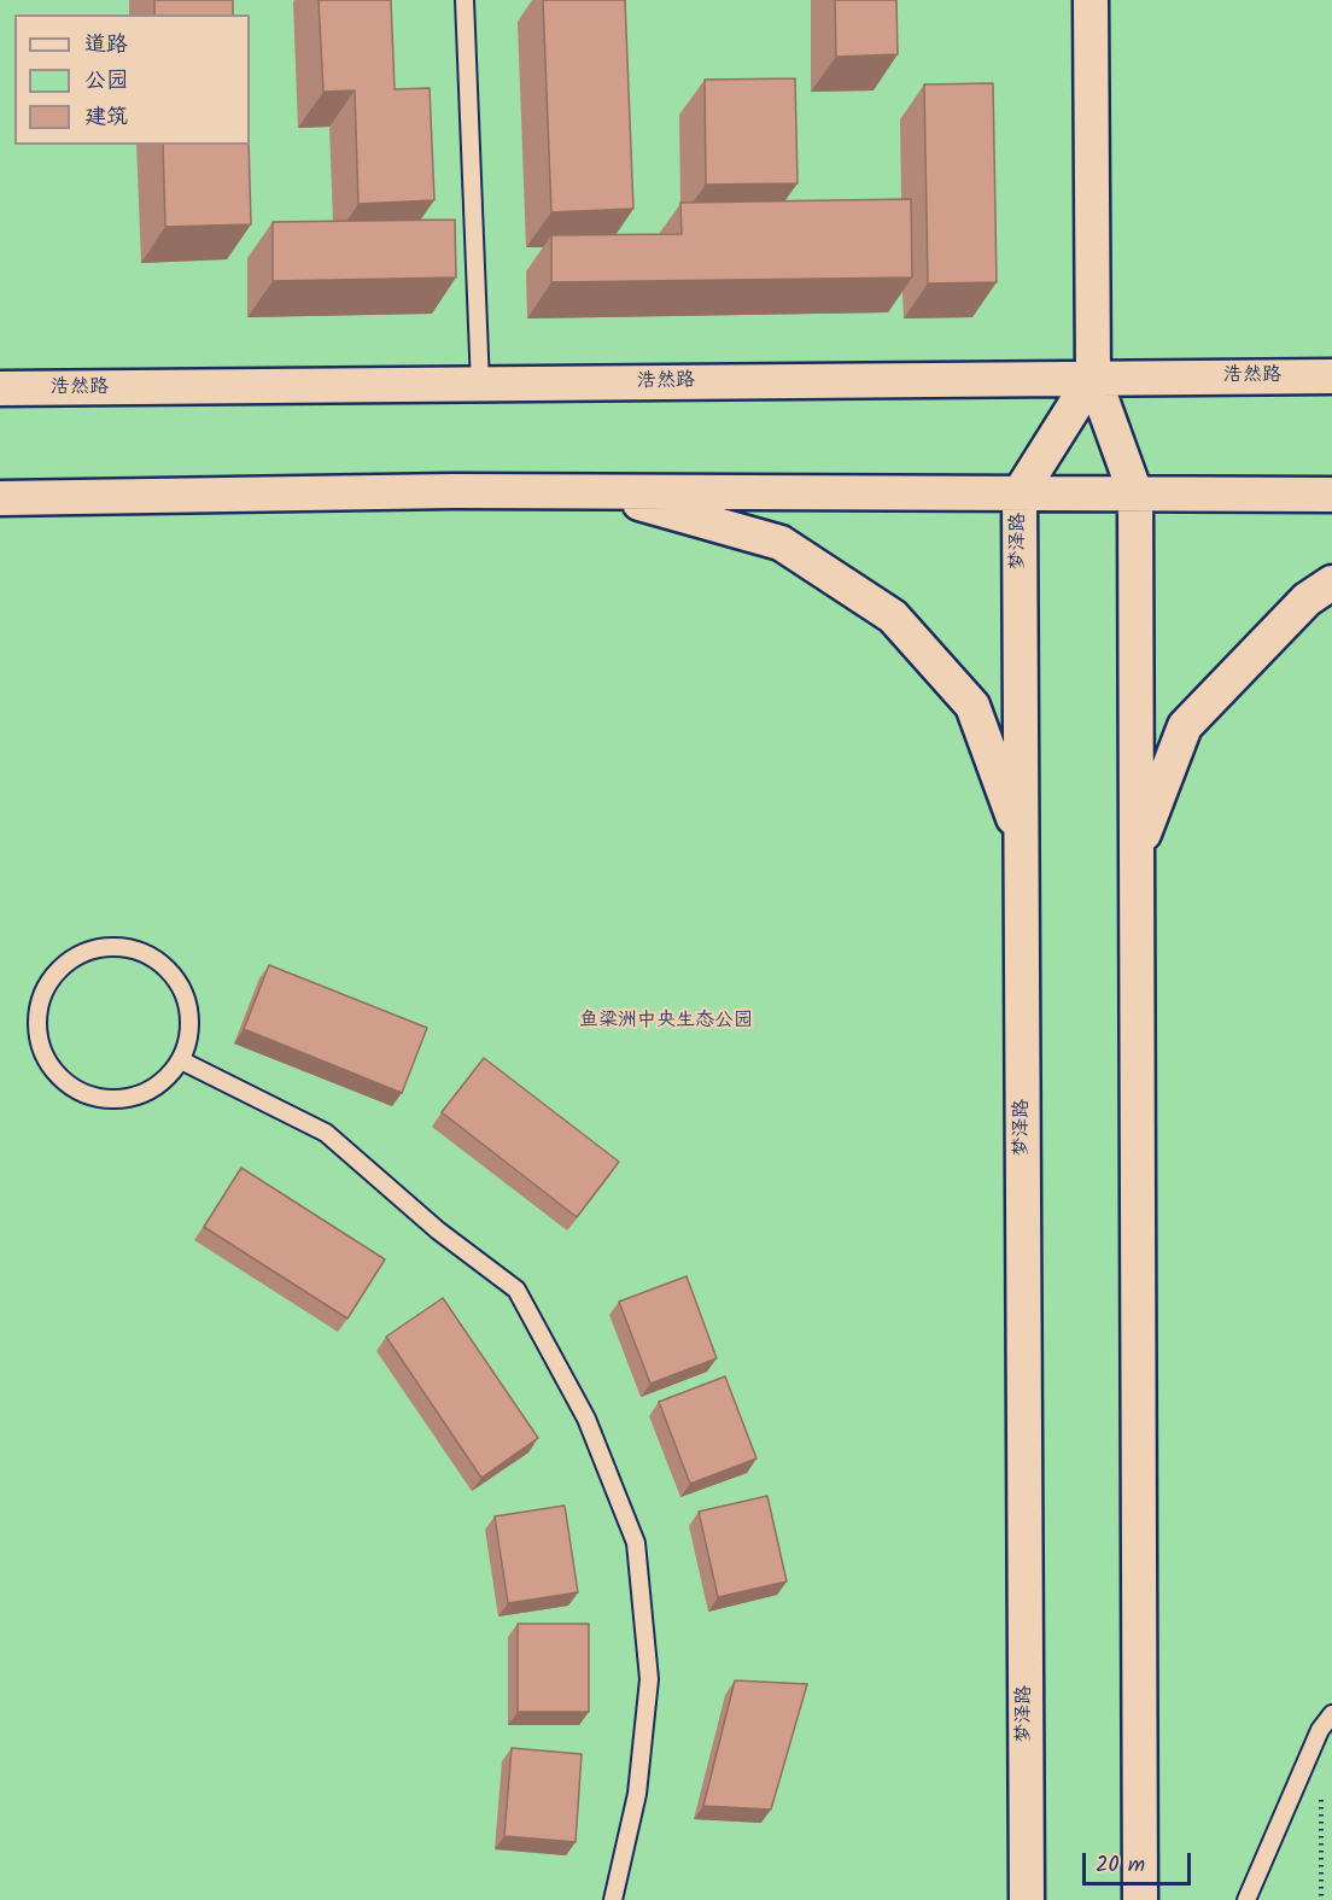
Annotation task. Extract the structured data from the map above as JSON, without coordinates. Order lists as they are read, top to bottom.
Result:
{
  "streets": {
    "street": ["浩然路", "梦泽路"]
  },
  "crossings": [
    ["浩然路", "梦泽路"]
  ],
  "parks": ["鱼梁洲中央生态公园"],
  "legend": ["道路", "公园", "建筑"],
  "scale_bar": "20 m"
}
